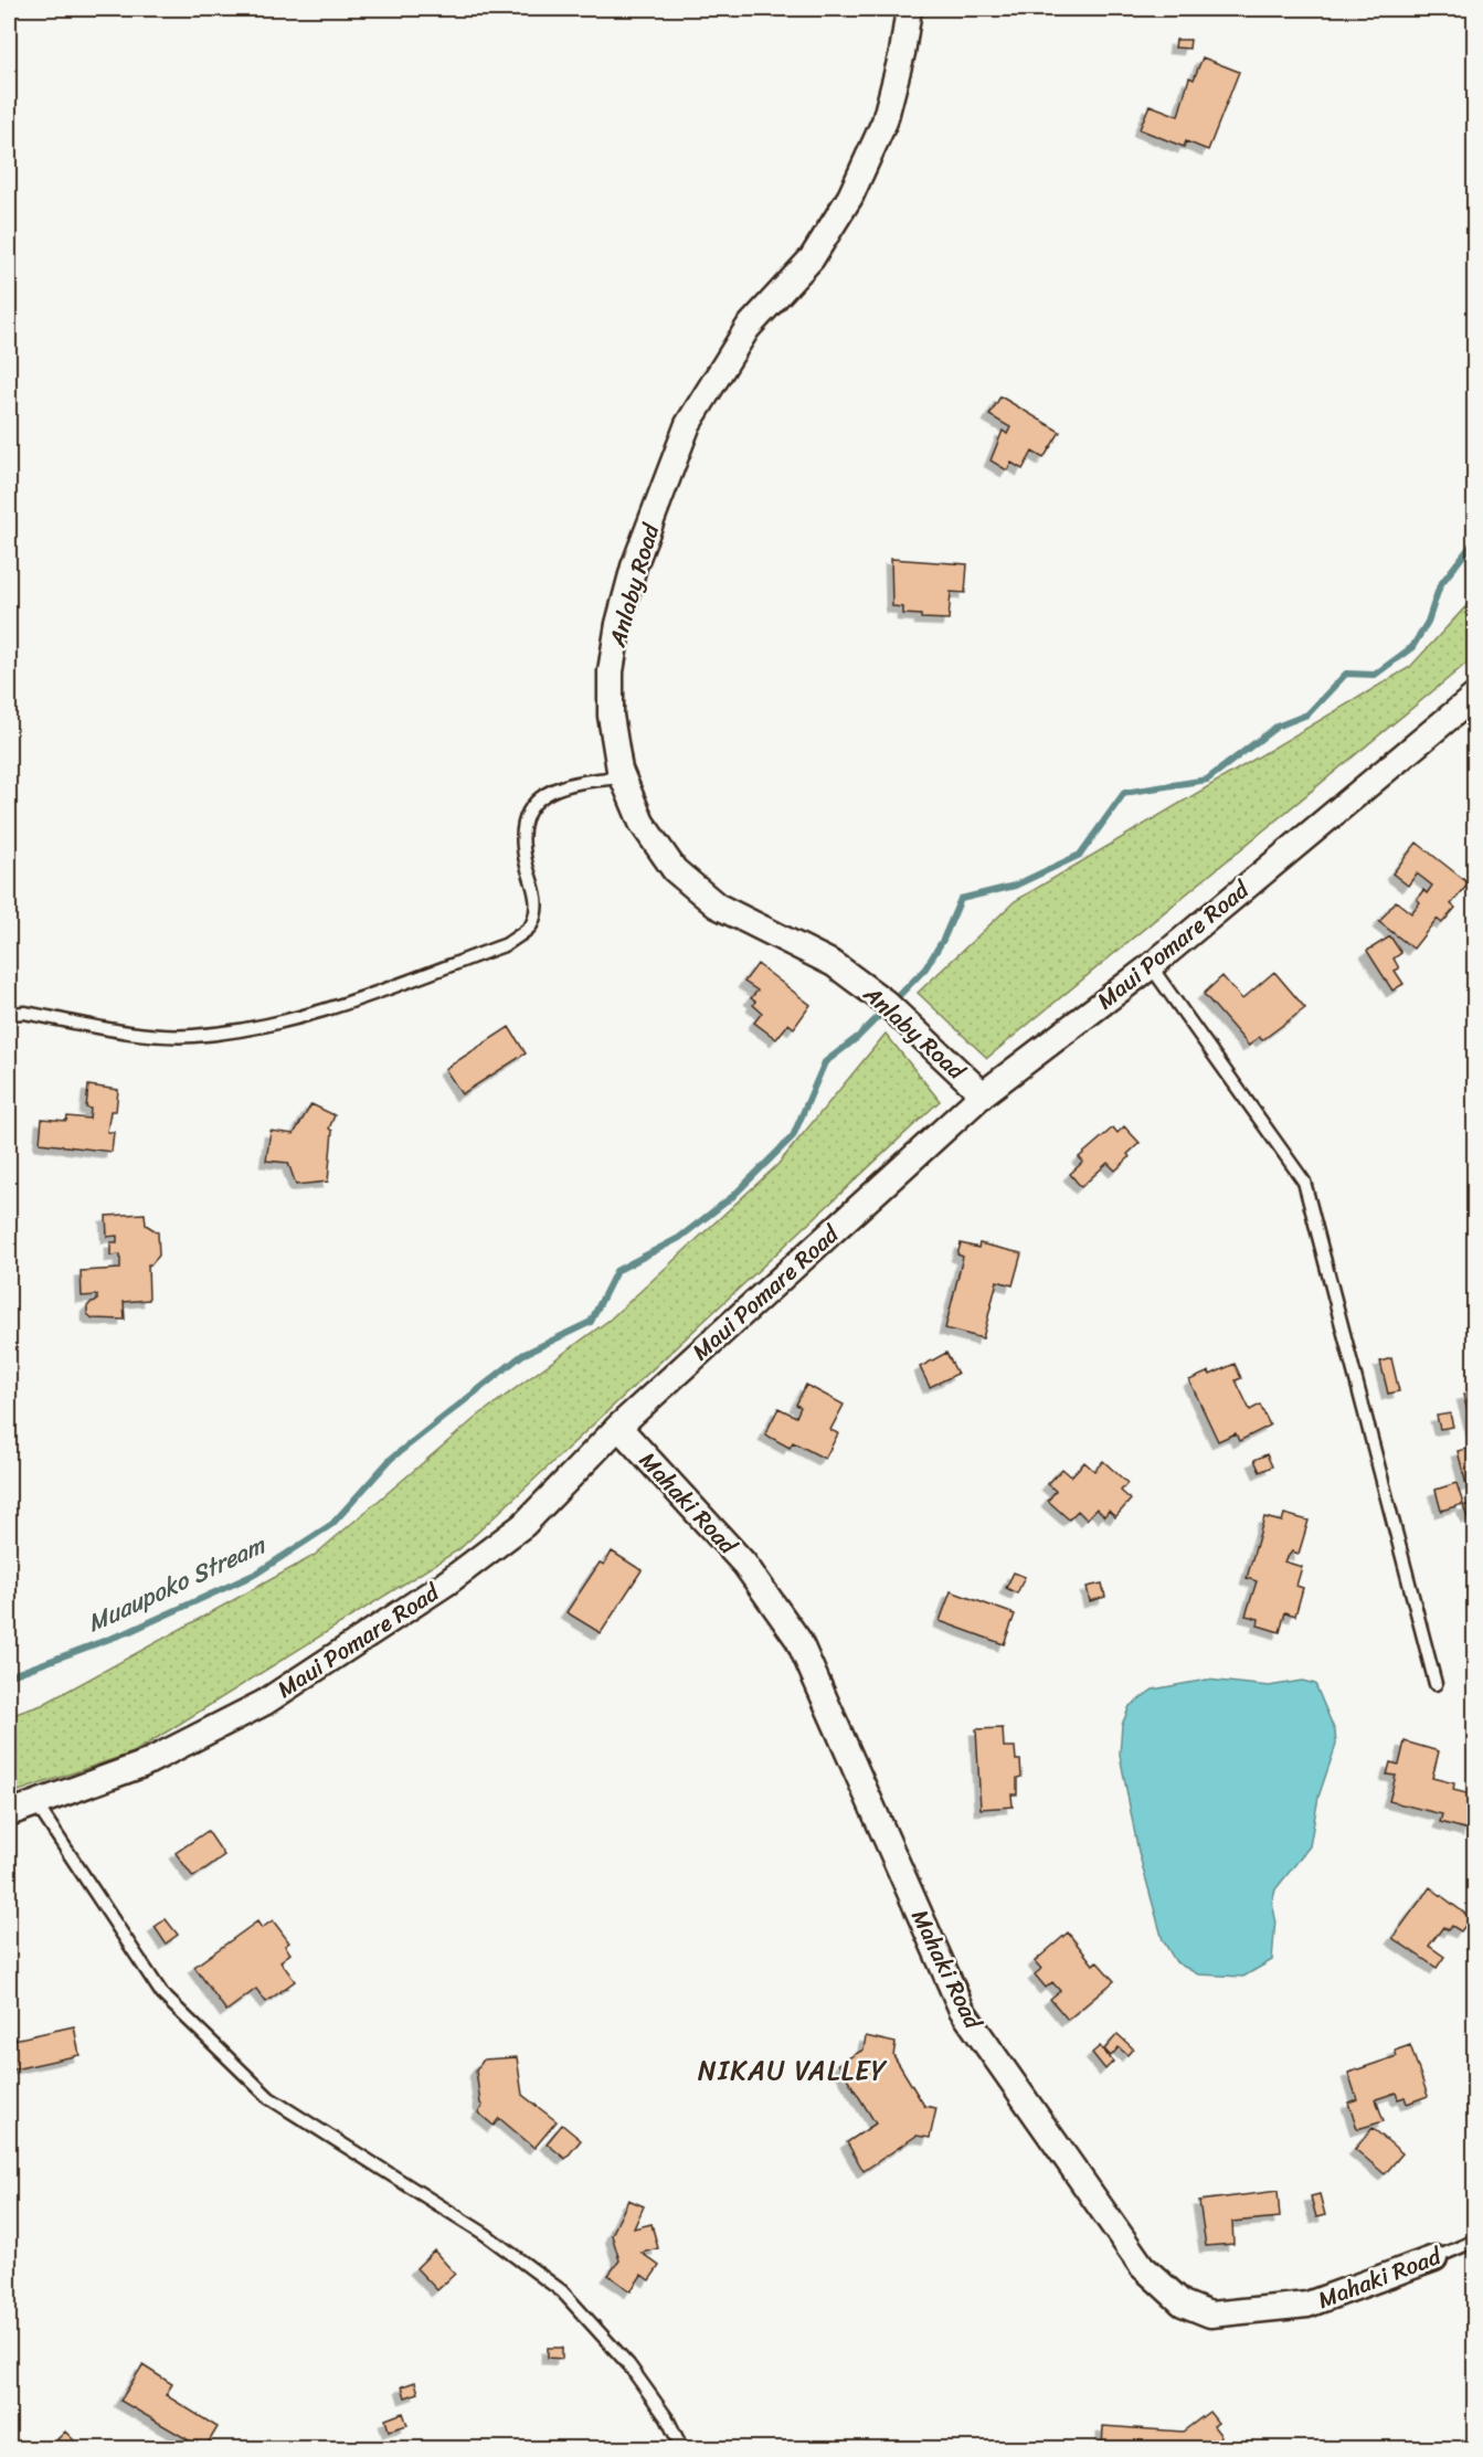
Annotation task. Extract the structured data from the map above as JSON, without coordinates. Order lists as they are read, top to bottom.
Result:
{
  "streets": {
    "street": ["Anlaby Road", "Maui Pomare Road", "Mahaki Road"]
  },
  "crossings": [
    ["Anlaby Road", "Maui Pomare Road"],
    ["Maui Pomare Road", "Mahaki Road"]
  ],
  "districts": ["NIKAU VALLEY"],
  "water": ["Muaupoko Stream"]
}
